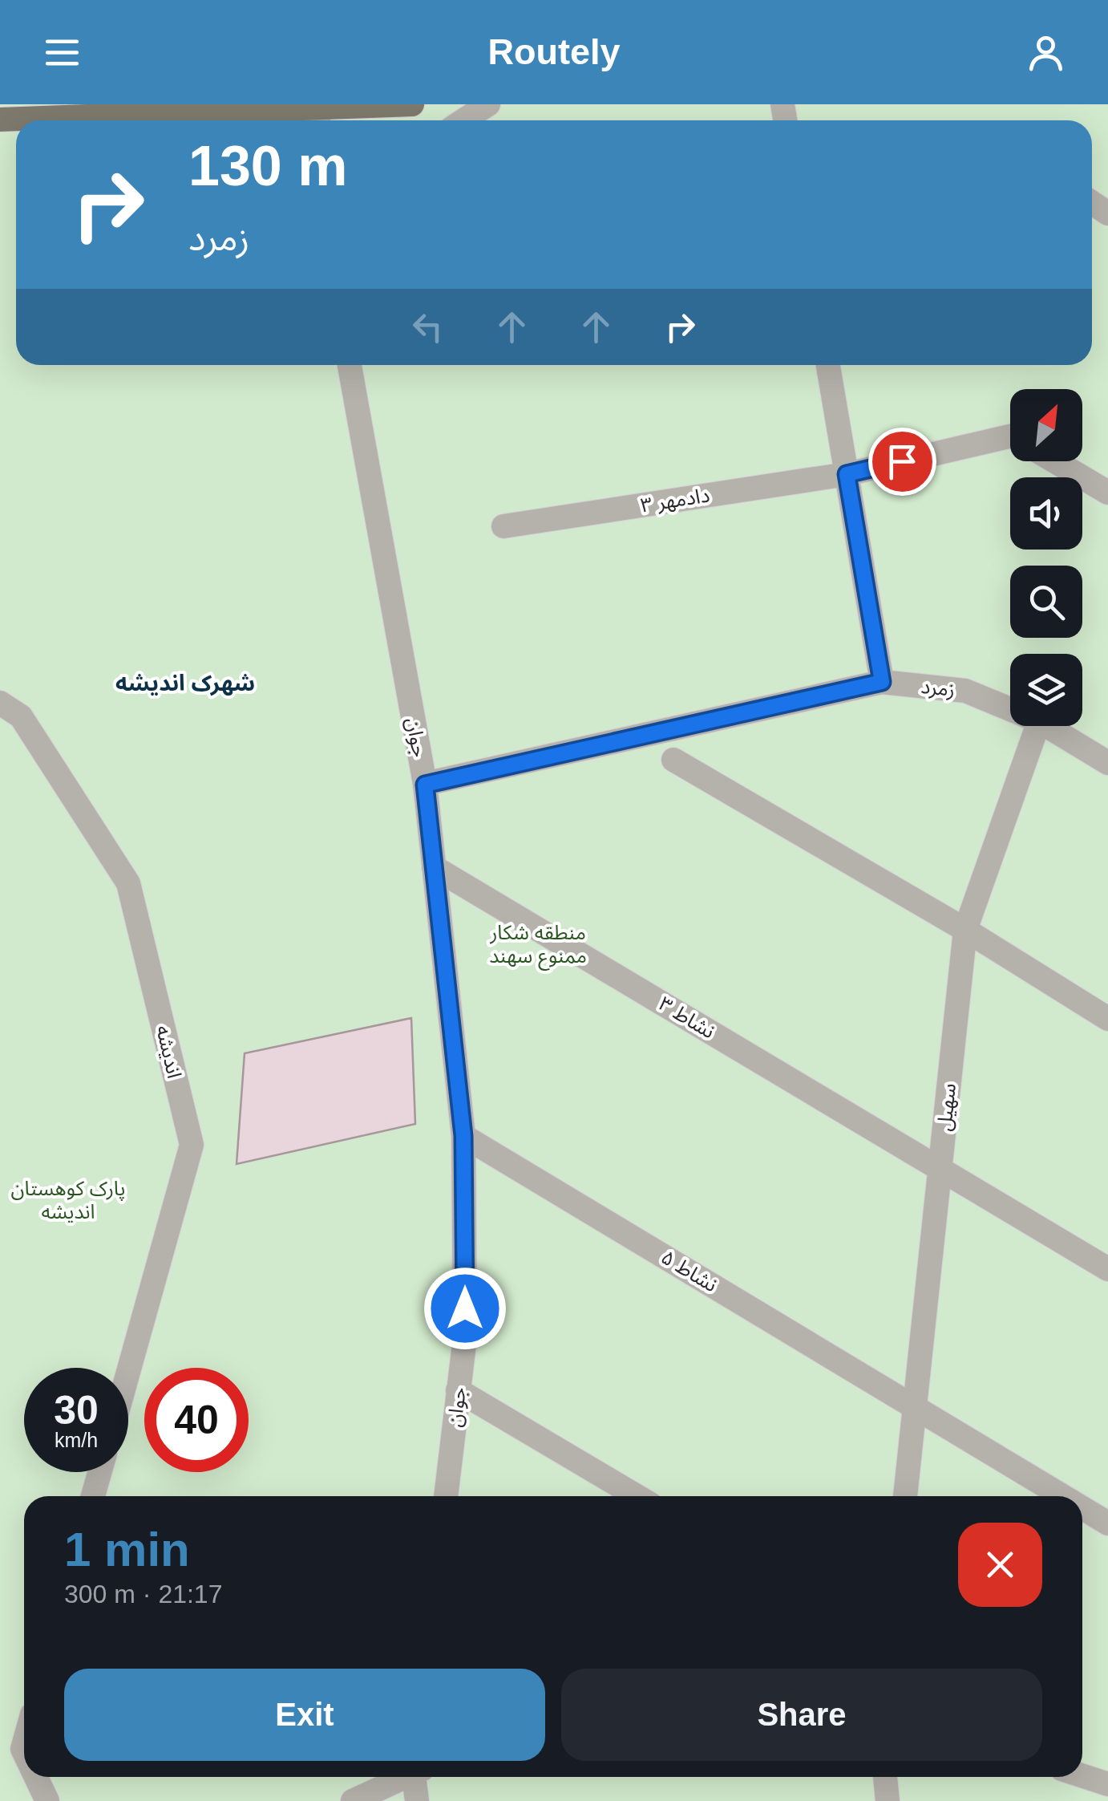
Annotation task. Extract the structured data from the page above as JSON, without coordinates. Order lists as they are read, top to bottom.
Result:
{
  "streets": {
    "street": [
      "دادمهر ۳",
      "زمرد",
      "جوان",
      "نشاط ۳",
      "اندیشه",
      "سهیل",
      "نشاط ۵"
    ]
  },
  "crossings": [
    ["زمرد", "جوان"],
    ["جوان", "نشاط ۳"],
    ["جوان", "نشاط ۵"],
    ["نشاط ۳", "سهیل"],
    ["سهیل", "نشاط ۵"]
  ],
  "districts": ["شهرک اندیشه"],
  "parks": ["منطقه شکار ممنوع سهند", "پارک کوهستان اندیشه"],
  "north": "top right",
  "page": {
    "header": "Routely",
    "turn": ["130 m", "زمرد"],
    "speed": "30 km/h",
    "limit": "40",
    "heading": ["1 min", "300 m · 21:17"],
    "buttons": ["Exit", "Share"]
  }
}
